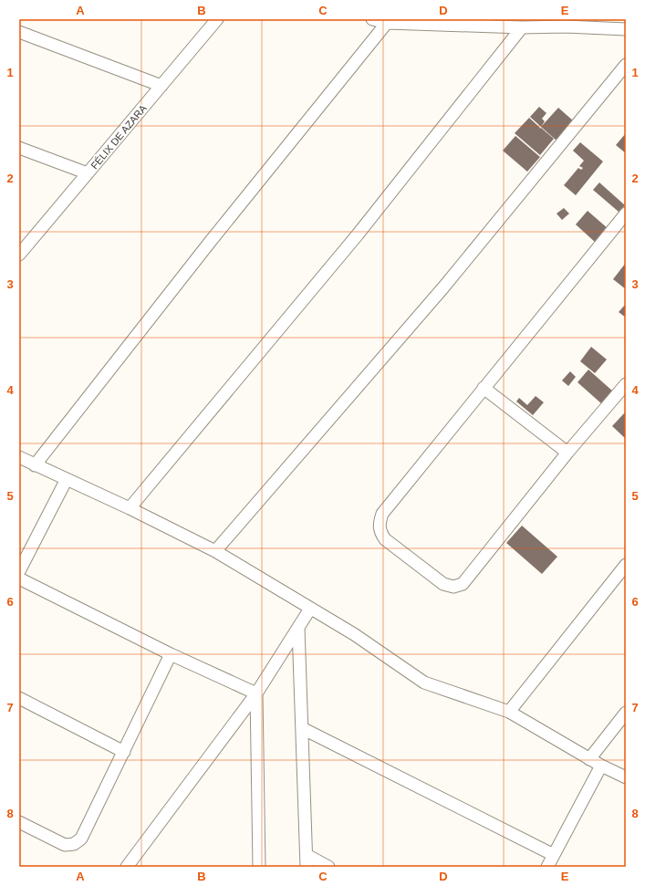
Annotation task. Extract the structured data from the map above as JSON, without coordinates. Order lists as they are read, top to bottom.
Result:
{
  "streets": {
    "street": ["FÉLIX DE AZARA"]
  },
  "grid": {
    "columns": [
      "A",
      "B",
      "C",
      "D",
      "E"
    ],
    "rows": [
      "1",
      "2",
      "3",
      "4",
      "5",
      "6",
      "7",
      "8"
    ]
  }
}
